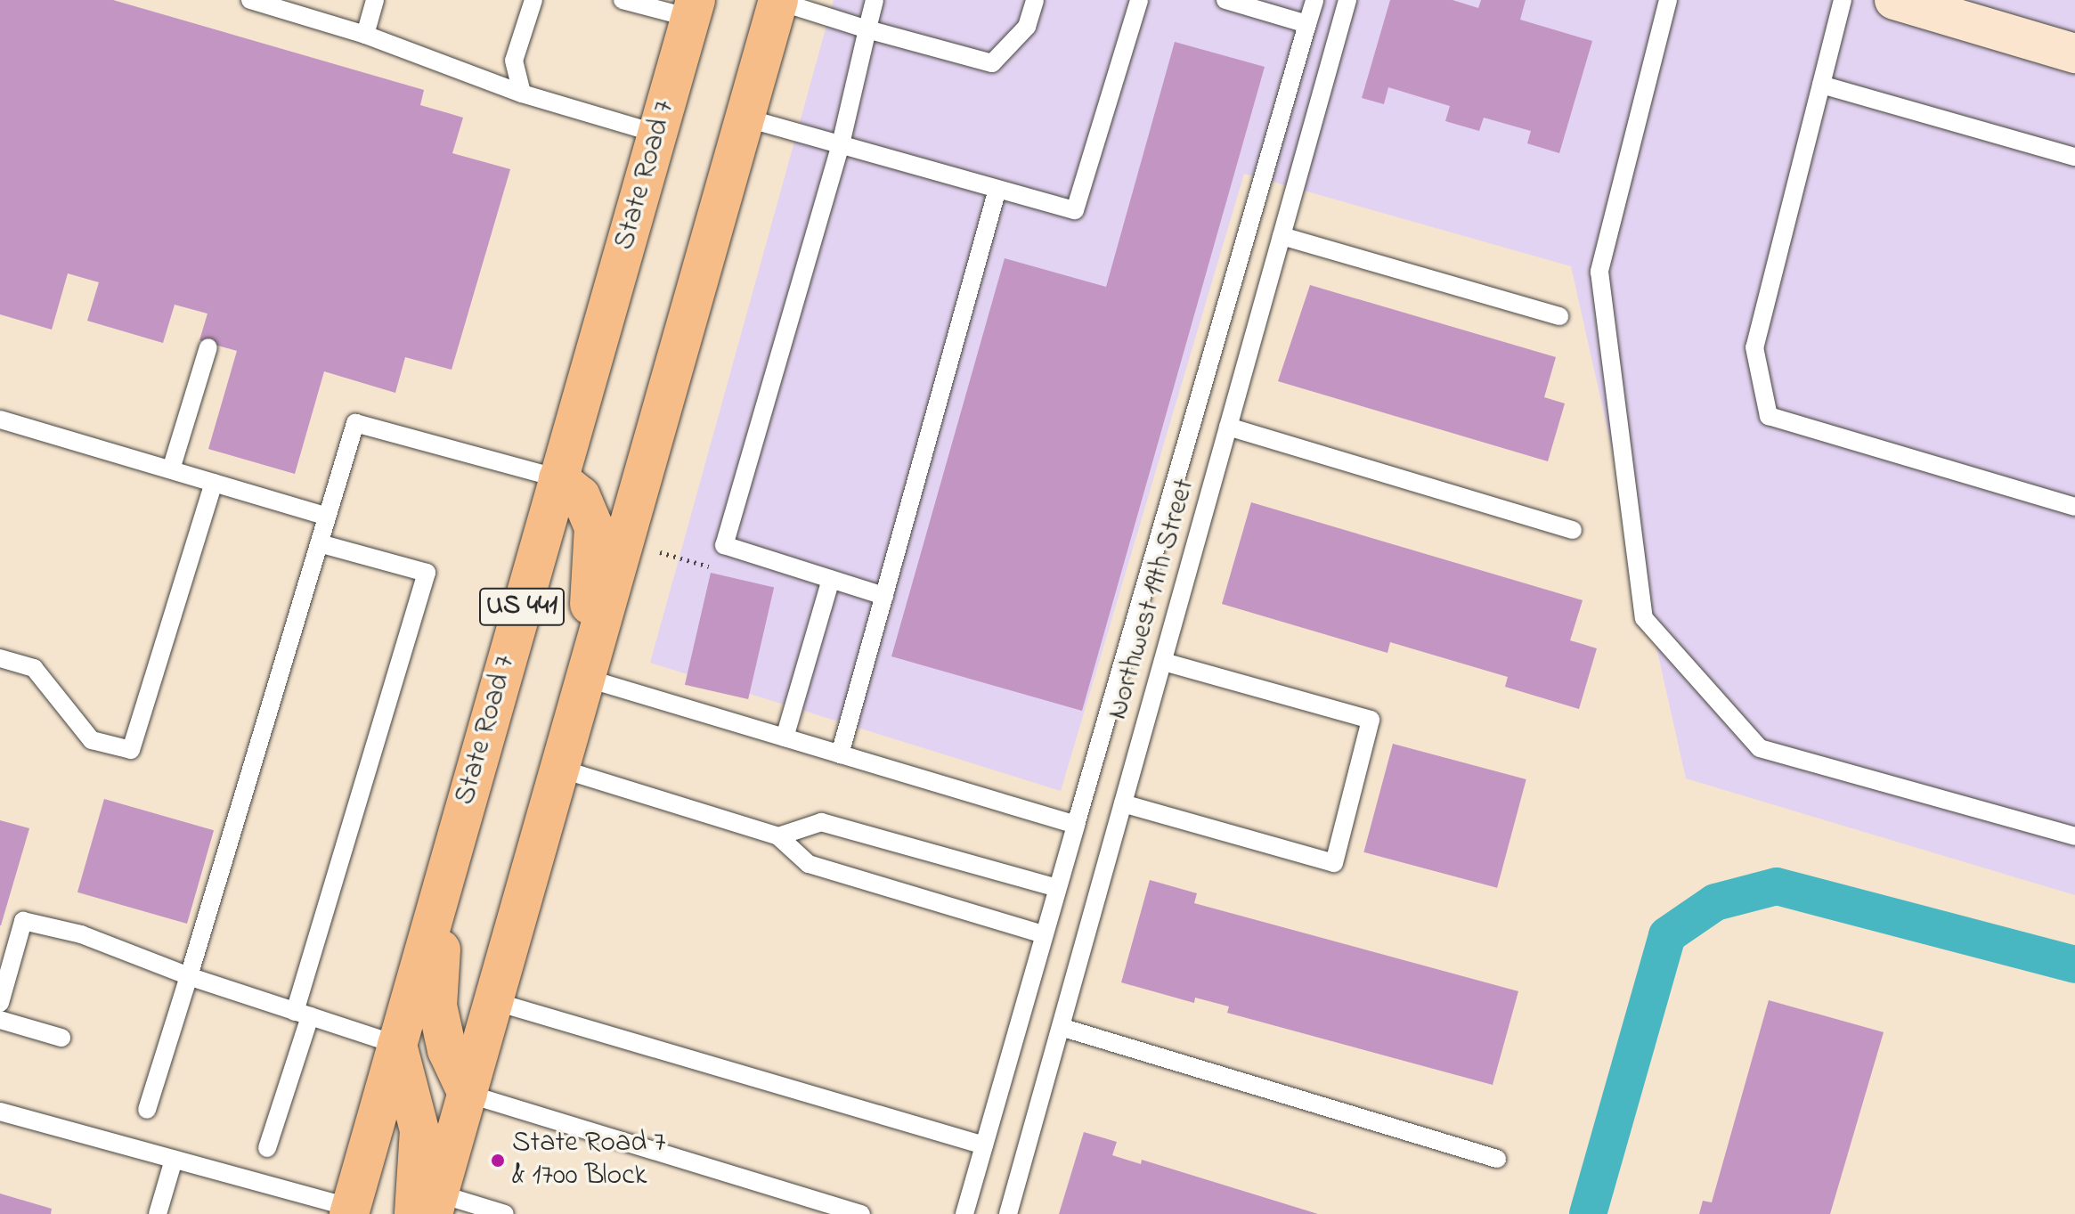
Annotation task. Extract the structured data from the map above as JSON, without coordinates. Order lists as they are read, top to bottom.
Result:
{
  "streets": {
    "main road": ["State Road 7", "US 441"],
    "lane": ["Northwest 19th Street"]
  },
  "places": ["State Road 7 & 1700 Block"]
}
